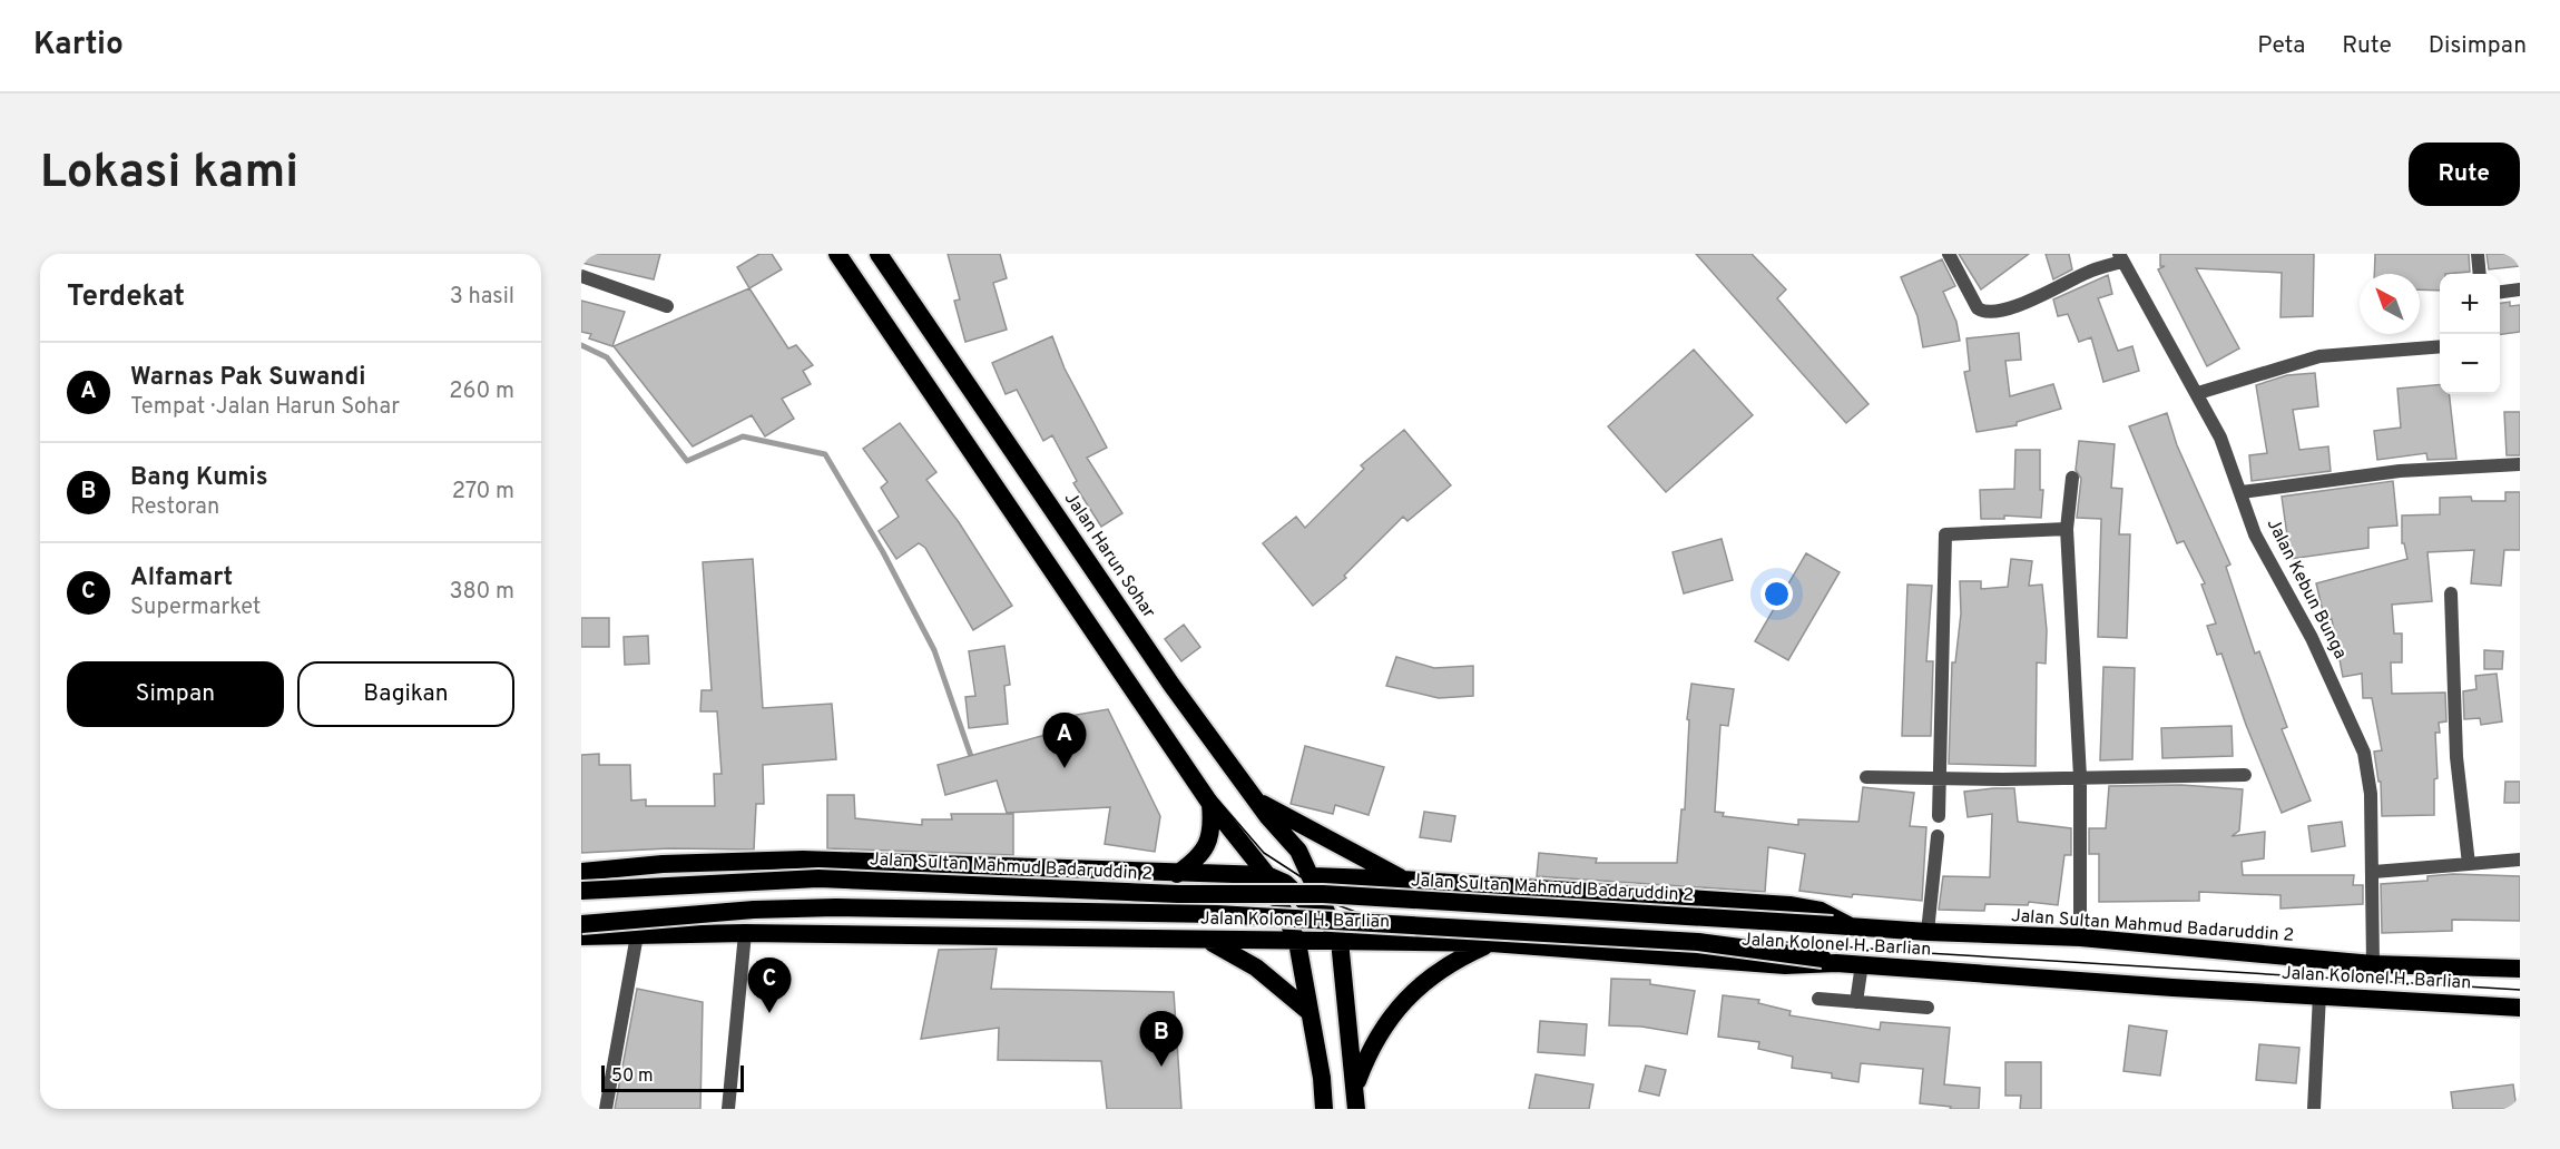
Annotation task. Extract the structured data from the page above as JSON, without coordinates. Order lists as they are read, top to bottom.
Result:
{
  "streets": {
    "highway": ["Jalan Harun Sohar", "Jalan Sultan Mahmud Badaruddin 2", "Jalan Kolonel H. Barlian"],
    "street": ["Jalan Kebun Bunga"]
  },
  "crossings": [
    ["Jalan Harun Sohar", "Jalan Kolonel H. Barlian"],
    ["Jalan Kebun Bunga", "Jalan Sultan Mahmud Badaruddin 2"],
    ["Jalan Sultan Mahmud Badaruddin 2", "Jalan Kolonel H. Barlian"]
  ],
  "scale_bar": "50 m",
  "north": "top left",
  "page": {
    "header": "Kartio",
    "nav": ["Peta", "Rute", "Disimpan"],
    "buttons": [
      "Rute",
      ["Simpan", "Bagikan"]
    ],
    "title": "Lokasi kami",
    "heading": ["Terdekat", "3 hasil"],
    "map_buttons": ["+", "−"],
    "list": [
      {
        "mark": "A",
        "name": "Warnas Pak Suwandi",
        "note": "Tempat · Jalan Harun Sohar",
        "value": "260 m"
      },
      {
        "mark": "B",
        "name": "Bang Kumis",
        "note": "Restoran",
        "value": "270 m"
      },
      {
        "mark": "C",
        "name": "Alfamart",
        "note": "Supermarket",
        "value": "380 m"
      }
    ],
    "pins": ["A", "C", "B"],
    "scale": "50 m"
  }
}
